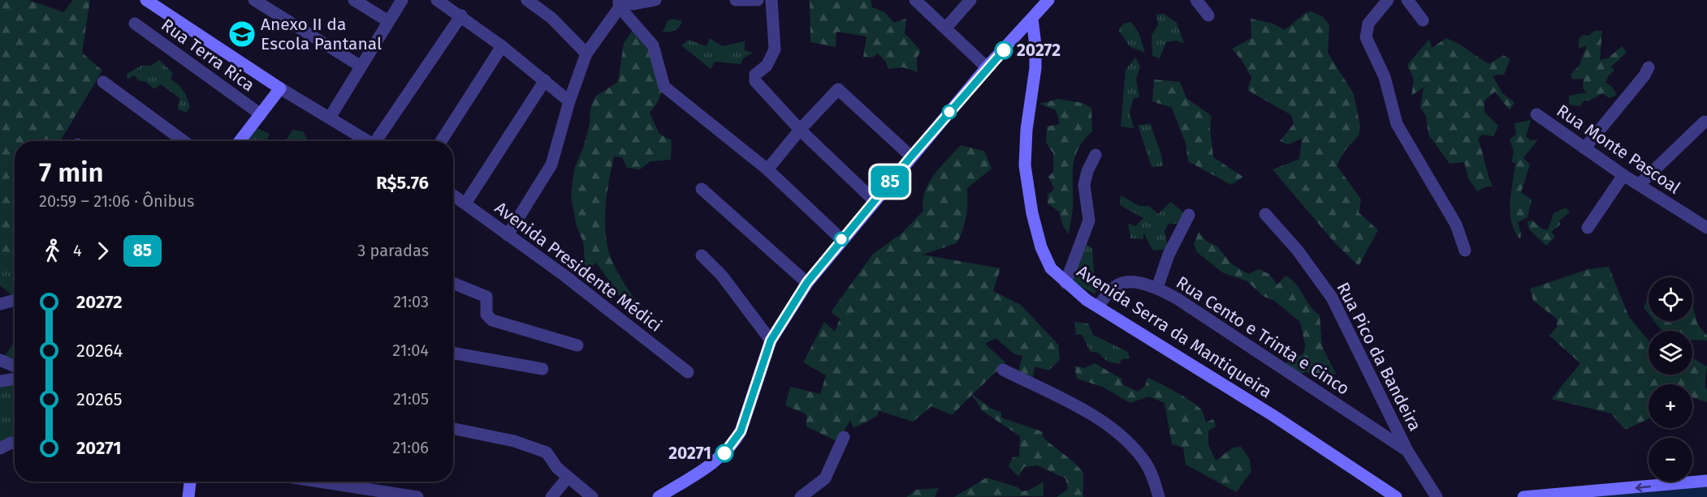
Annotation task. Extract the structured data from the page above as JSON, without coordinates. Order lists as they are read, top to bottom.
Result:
{
  "streets": {
    "main road": ["Avenida Serra da Mantiqueira"],
    "street": [
      "Rua Terra Rica",
      "Rua Monte Pascoal",
      "Avenida Presidente Médici",
      "Rua Cento e Trinta e Cinco",
      "Rua Pico da Bandeira"
    ]
  },
  "crossings": [
    ["Avenida Serra da Mantiqueira", "Rua Cento e Trinta e Cinco"],
    ["Rua Cento e Trinta e Cinco", "Rua Pico da Bandeira"]
  ],
  "places": {
    "school or university": ["Anexo II da Escola Pantanal"],
    "other": ["20272", "20271"]
  },
  "lines": ["bus line 85"],
  "page": {
    "on_map": "85",
    "heading": ["7 min", "20:59 – 21:06 · Ônibus", "R$5.76"],
    "legs": ["4", "85", "3 paradas"],
    "map_buttons": ["+", "−"],
    "list": [
      {
        "name": "20272",
        "value": "21:03"
      },
      {
        "name": "20264",
        "value": "21:04"
      },
      {
        "name": "20265",
        "value": "21:05"
      },
      {
        "name": "20271",
        "value": "21:06"
      }
    ]
  }
}
